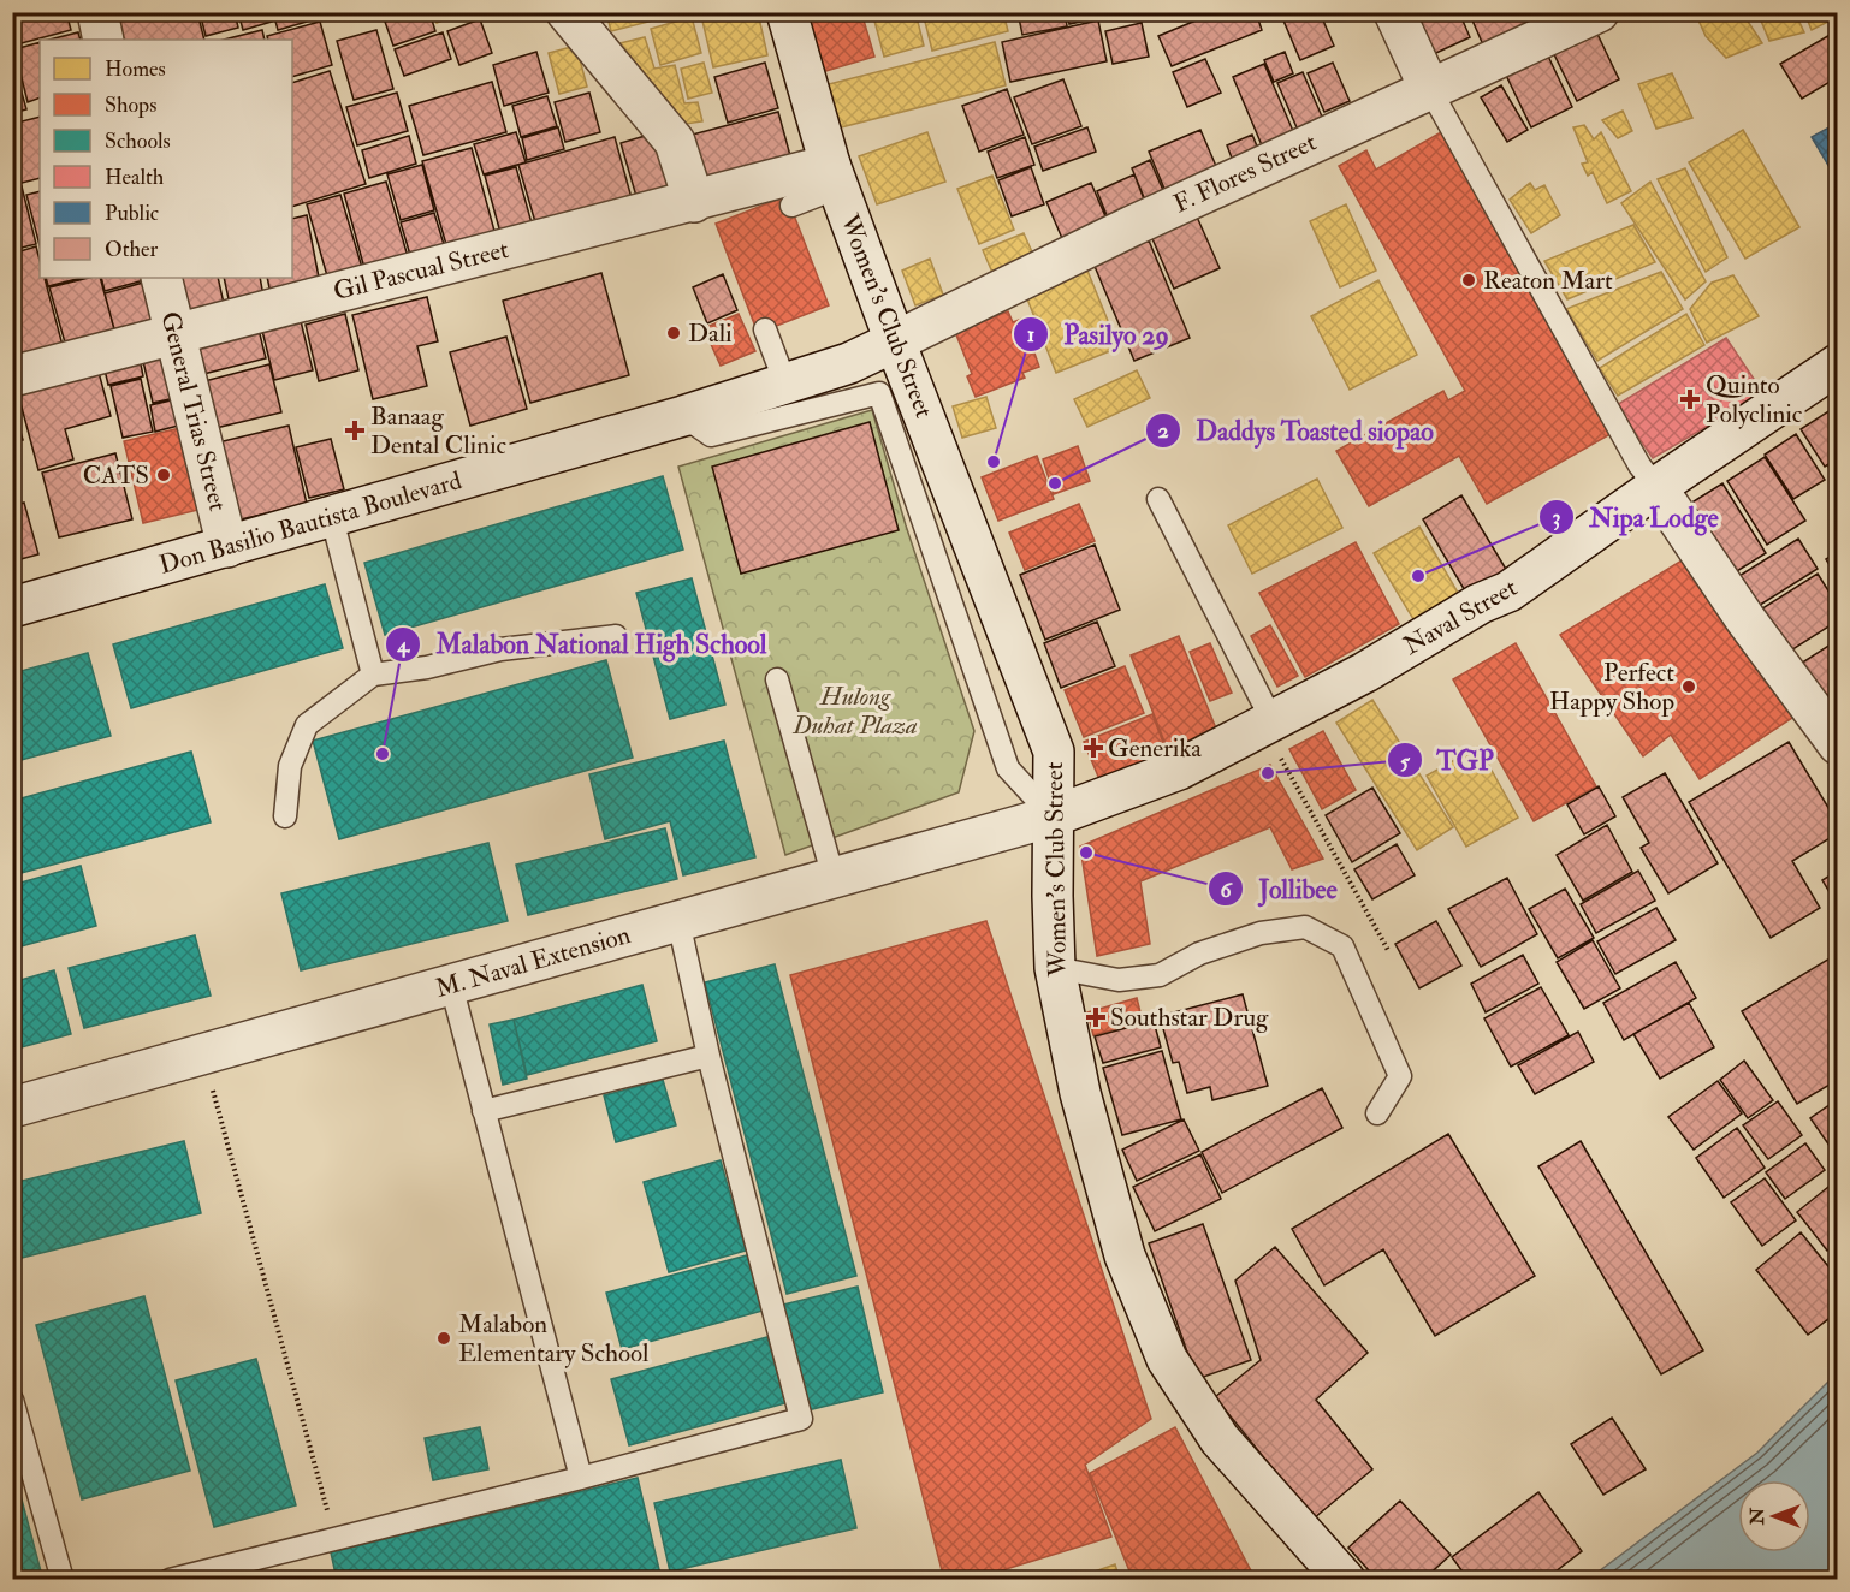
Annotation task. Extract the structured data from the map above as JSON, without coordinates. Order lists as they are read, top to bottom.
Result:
{
  "streets": {
    "street": [
      "F. Flores Street",
      "Gil Pascual Street",
      "Women's Club Street",
      "General Trias Street",
      "Don Basilio Bautista Boulevard",
      "Naval Street",
      "M. Naval Extension"
    ]
  },
  "crossings": [
    ["F. Flores Street", "Women's Club Street"],
    ["F. Flores Street", "Don Basilio Bautista Boulevard"],
    ["Gil Pascual Street", "Women's Club Street"],
    ["Gil Pascual Street", "General Trias Street"],
    ["Women's Club Street", "Don Basilio Bautista Boulevard"],
    ["Women's Club Street", "Naval Street"],
    ["Women's Club Street", "M. Naval Extension"],
    ["General Trias Street", "Don Basilio Bautista Boulevard"],
    ["Naval Street", "M. Naval Extension"]
  ],
  "parks": ["Hulong Duhat Plaza"],
  "places": {
    "other": [
      "Reaton Mart",
      "Dali",
      "Pasilyo 29",
      "CATS",
      "Daddys Toasted siopao",
      "Nipa Lodge",
      "Perfect Happy Shop",
      "Malabon National High School",
      "TGP",
      "Jollibee",
      "Malabon Elementary School"
    ],
    "health": [
      "Quinto Polyclinic",
      "Banaag Dental Clinic",
      "Generika",
      "Southstar Drug"
    ]
  },
  "legend": [
    "Homes",
    "Shops",
    "Schools",
    "Health",
    "Public",
    "Other"
  ],
  "north": "left"
}
